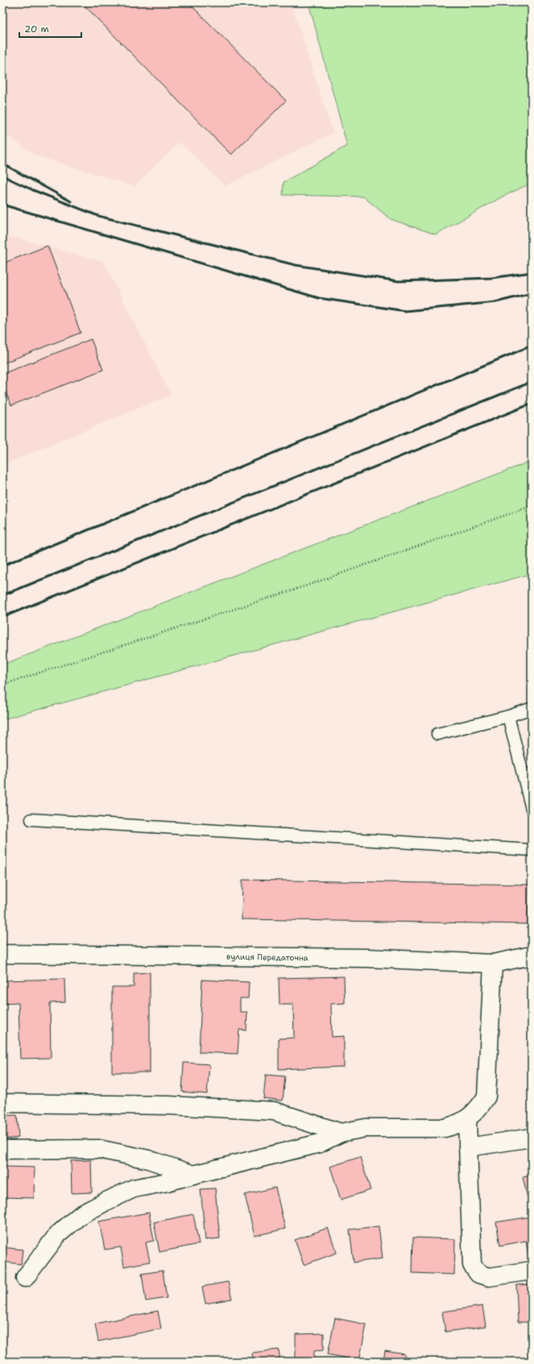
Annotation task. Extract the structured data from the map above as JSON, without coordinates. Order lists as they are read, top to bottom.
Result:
{
  "streets": {
    "street": ["вулиця Передаточна"]
  },
  "scale_bar": "20 m"
}
